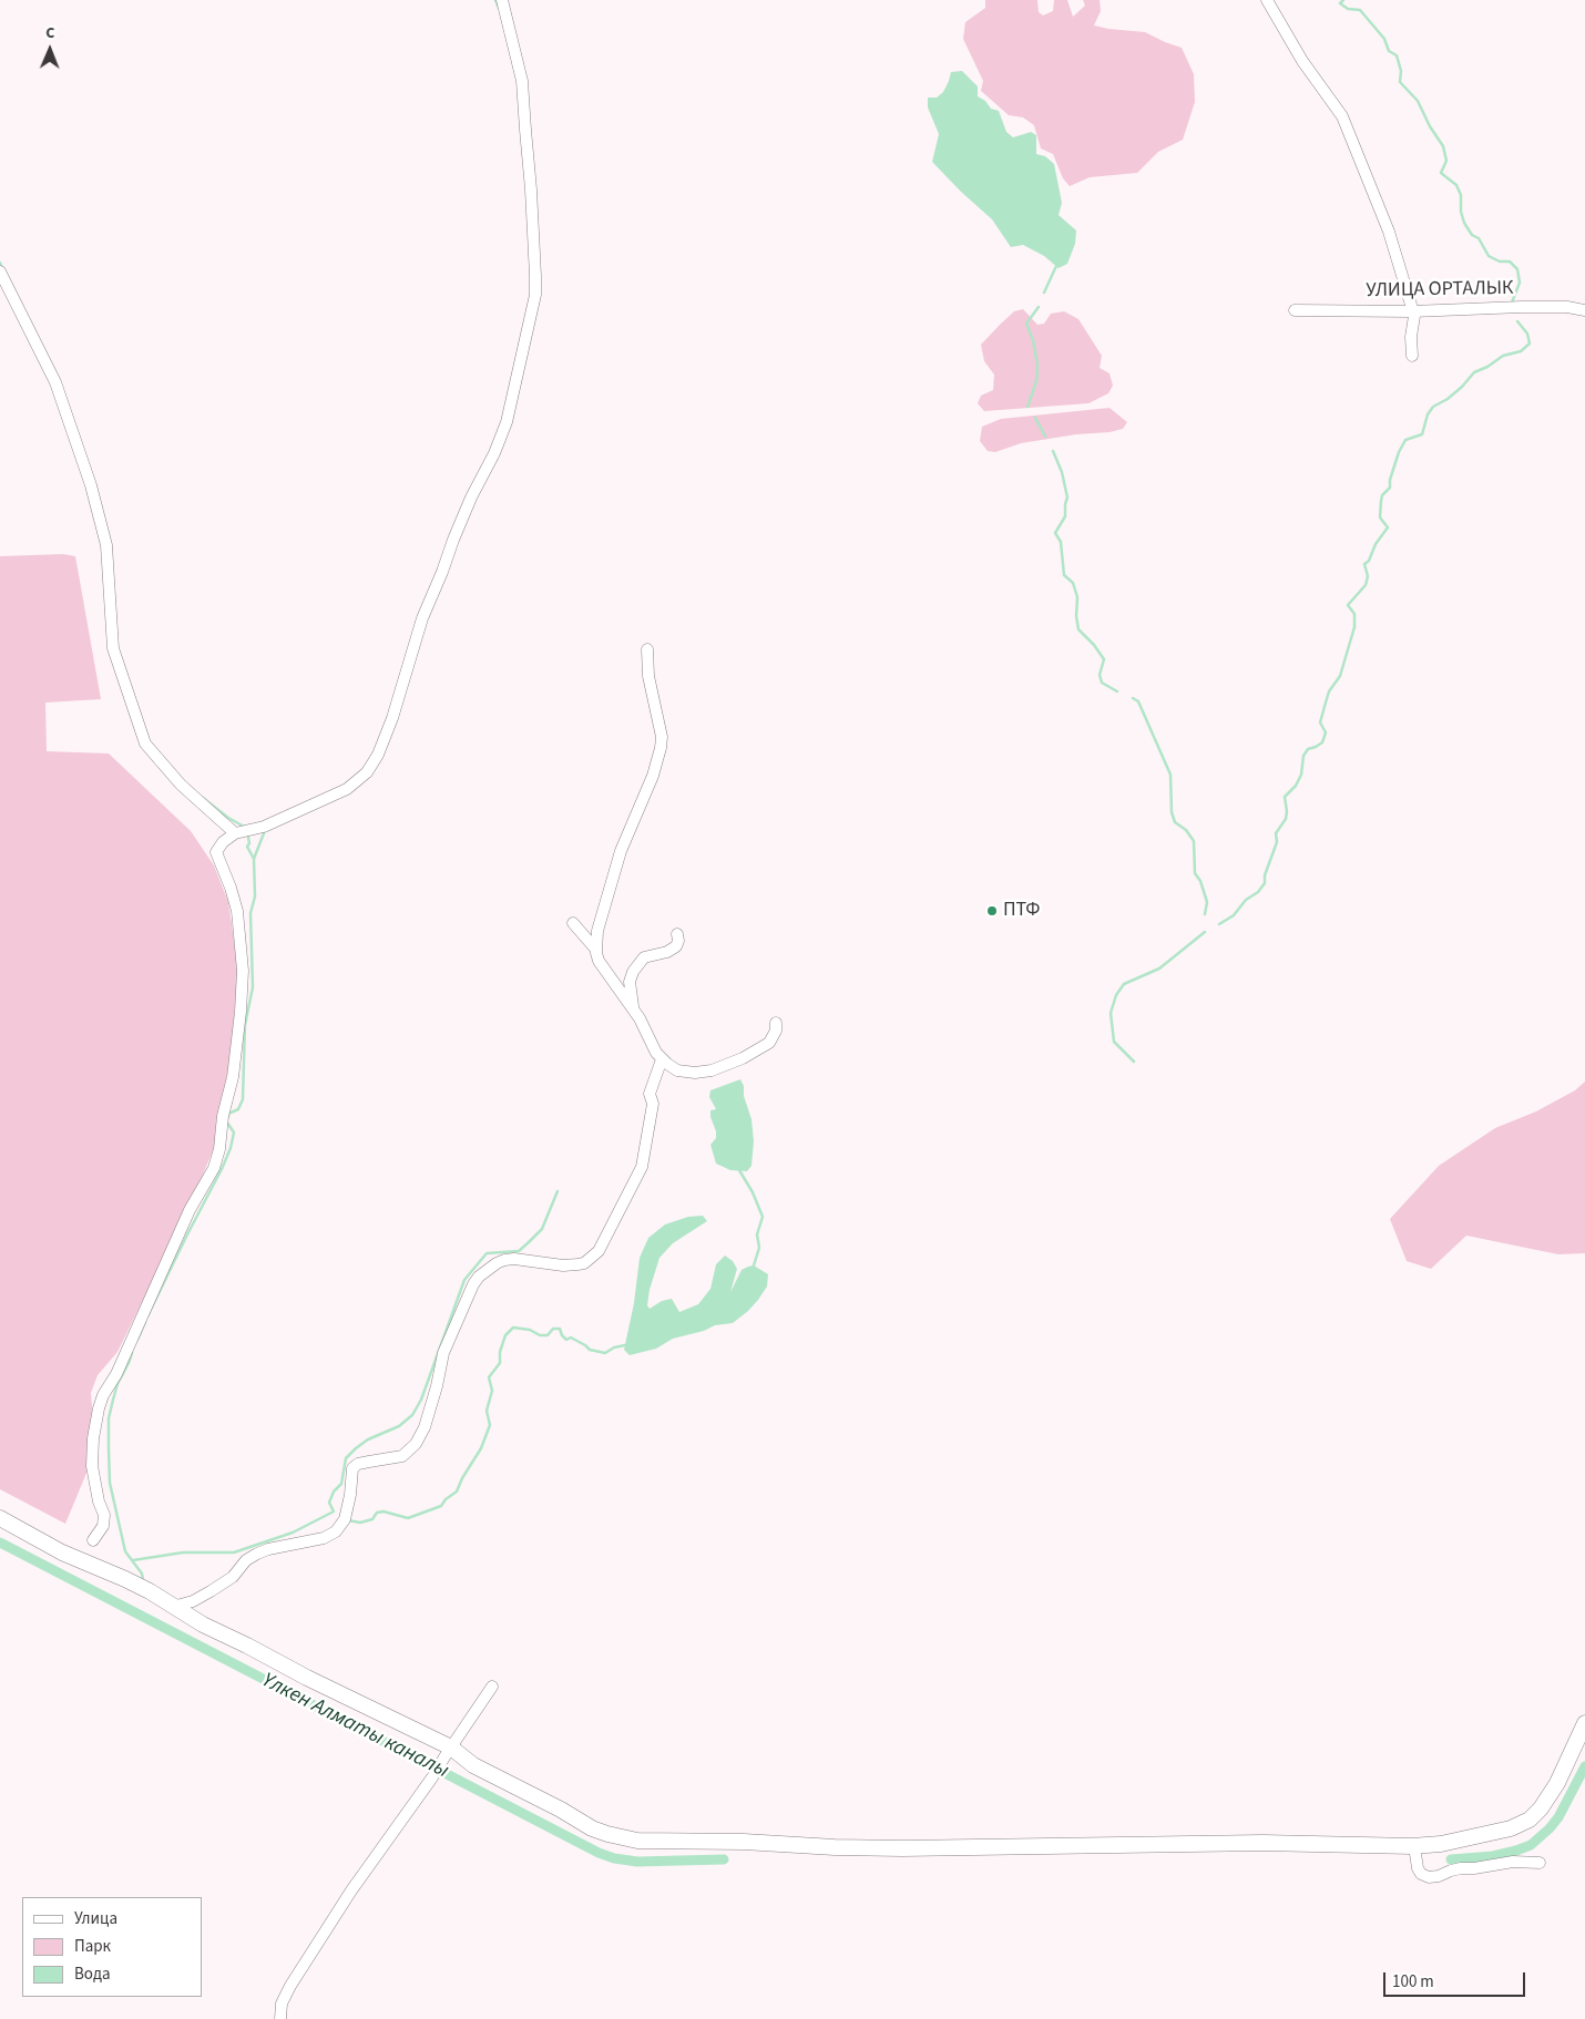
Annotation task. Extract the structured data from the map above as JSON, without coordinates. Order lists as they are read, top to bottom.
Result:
{
  "streets": {
    "street": ["УЛИЦА ОРТАЛЫК"]
  },
  "water": ["Үлкен Алматы каналы"],
  "places": ["ПТФ"],
  "legend": ["Улица", "Парк", "Вода"],
  "scale_bar": "100 m",
  "north": "top"
}
